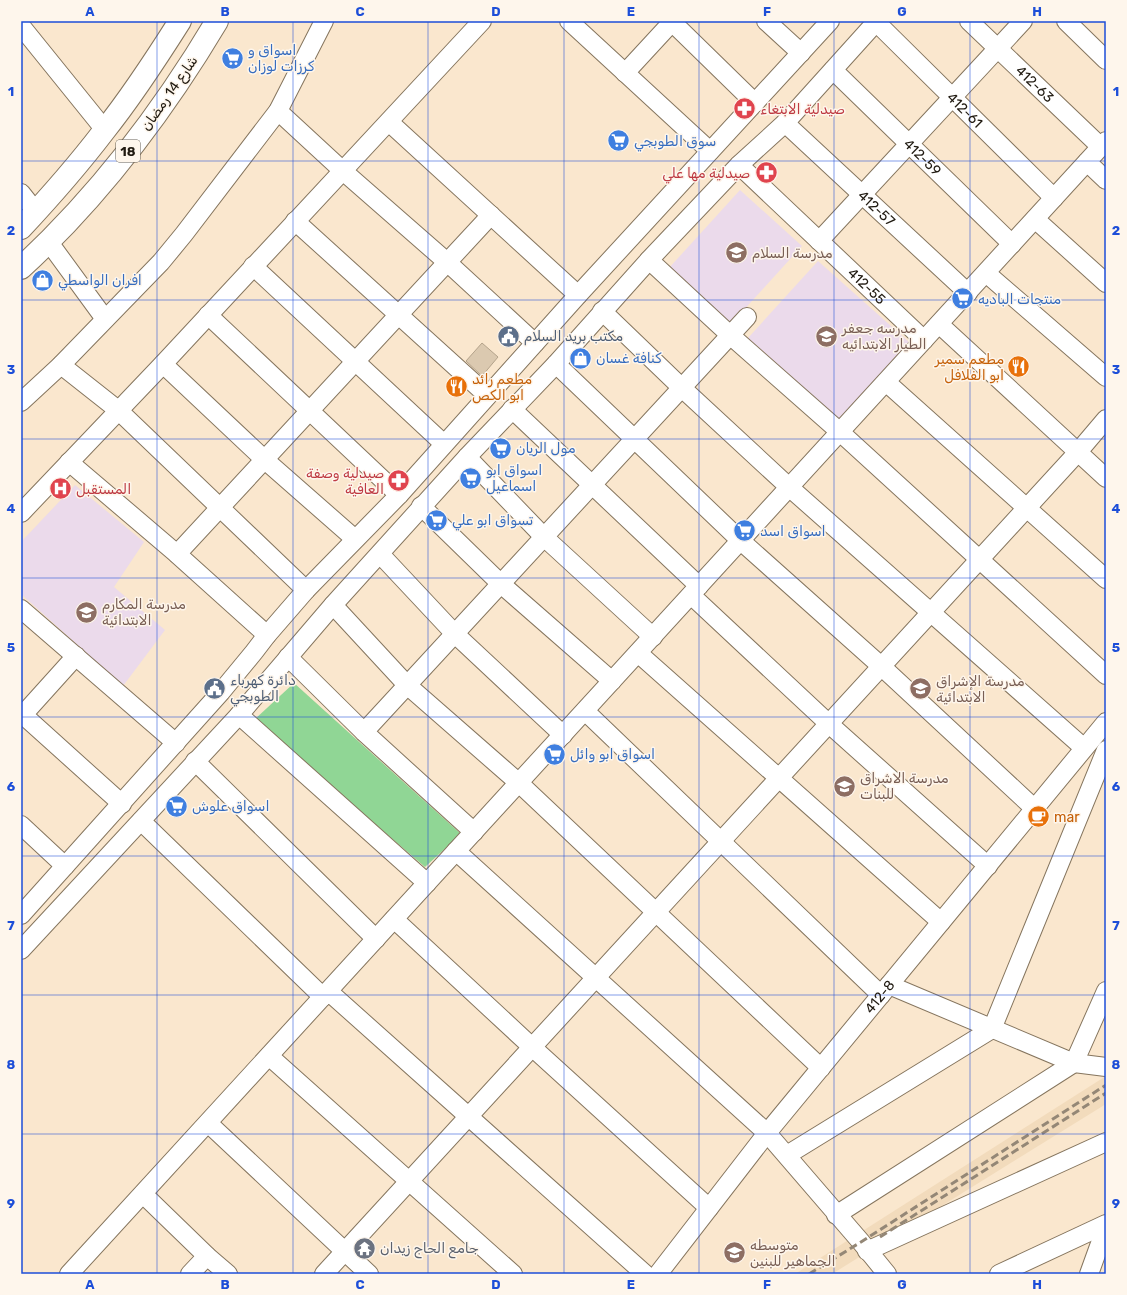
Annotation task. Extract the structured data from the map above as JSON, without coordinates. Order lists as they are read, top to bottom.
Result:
{
  "streets": {
    "main road": ["شارع 14 رمضان", "18"],
    "street": [
      "412-63",
      "412-61",
      "412-59",
      "412-57",
      "412-55",
      "412-8"
    ]
  },
  "places": {
    "supermarket": [
      "اسواق و كرزات لوزان",
      "سوق الطوبجي",
      "منتجات الباديه",
      "مول الريان",
      "اسواق ابو اسماعيل",
      "تسواق ابو علي",
      "اسواق اسد",
      "اسواق ابو وائل",
      "اسواق علوش"
    ],
    "pharmacy": ["صيدلية الابتغاء", "صيدلية مها علي", "صيدلية وصفة العافية"],
    "school or university": [
      "مدرسة السلام",
      "مدرسه جعفر الطيار الابتدائيه",
      "مدرسة المكارم الابتدائية",
      "مدرسة الإشراق الابتدائية",
      "مدرسة الاشراق للبنات",
      "متوسطه الجماهير للبنين"
    ],
    "shop": ["افران الواسطي", "كنافة غسان"],
    "public building": ["مكتب بريد السلام", "دائرة كهرباء الطوبجي"],
    "restaurant": ["مطعم سمير ابو الفلافل", "مطعم رائد ابو الكص"],
    "hospital": ["المستقبل"],
    "cafe": ["mar"],
    "temple": ["جامع الحاج زيدان"]
  },
  "grid": {
    "columns": [
      "A",
      "B",
      "C",
      "D",
      "E",
      "F",
      "G",
      "H"
    ],
    "rows": [
      "1",
      "2",
      "3",
      "4",
      "5",
      "6",
      "7",
      "8",
      "9"
    ]
  }
}
